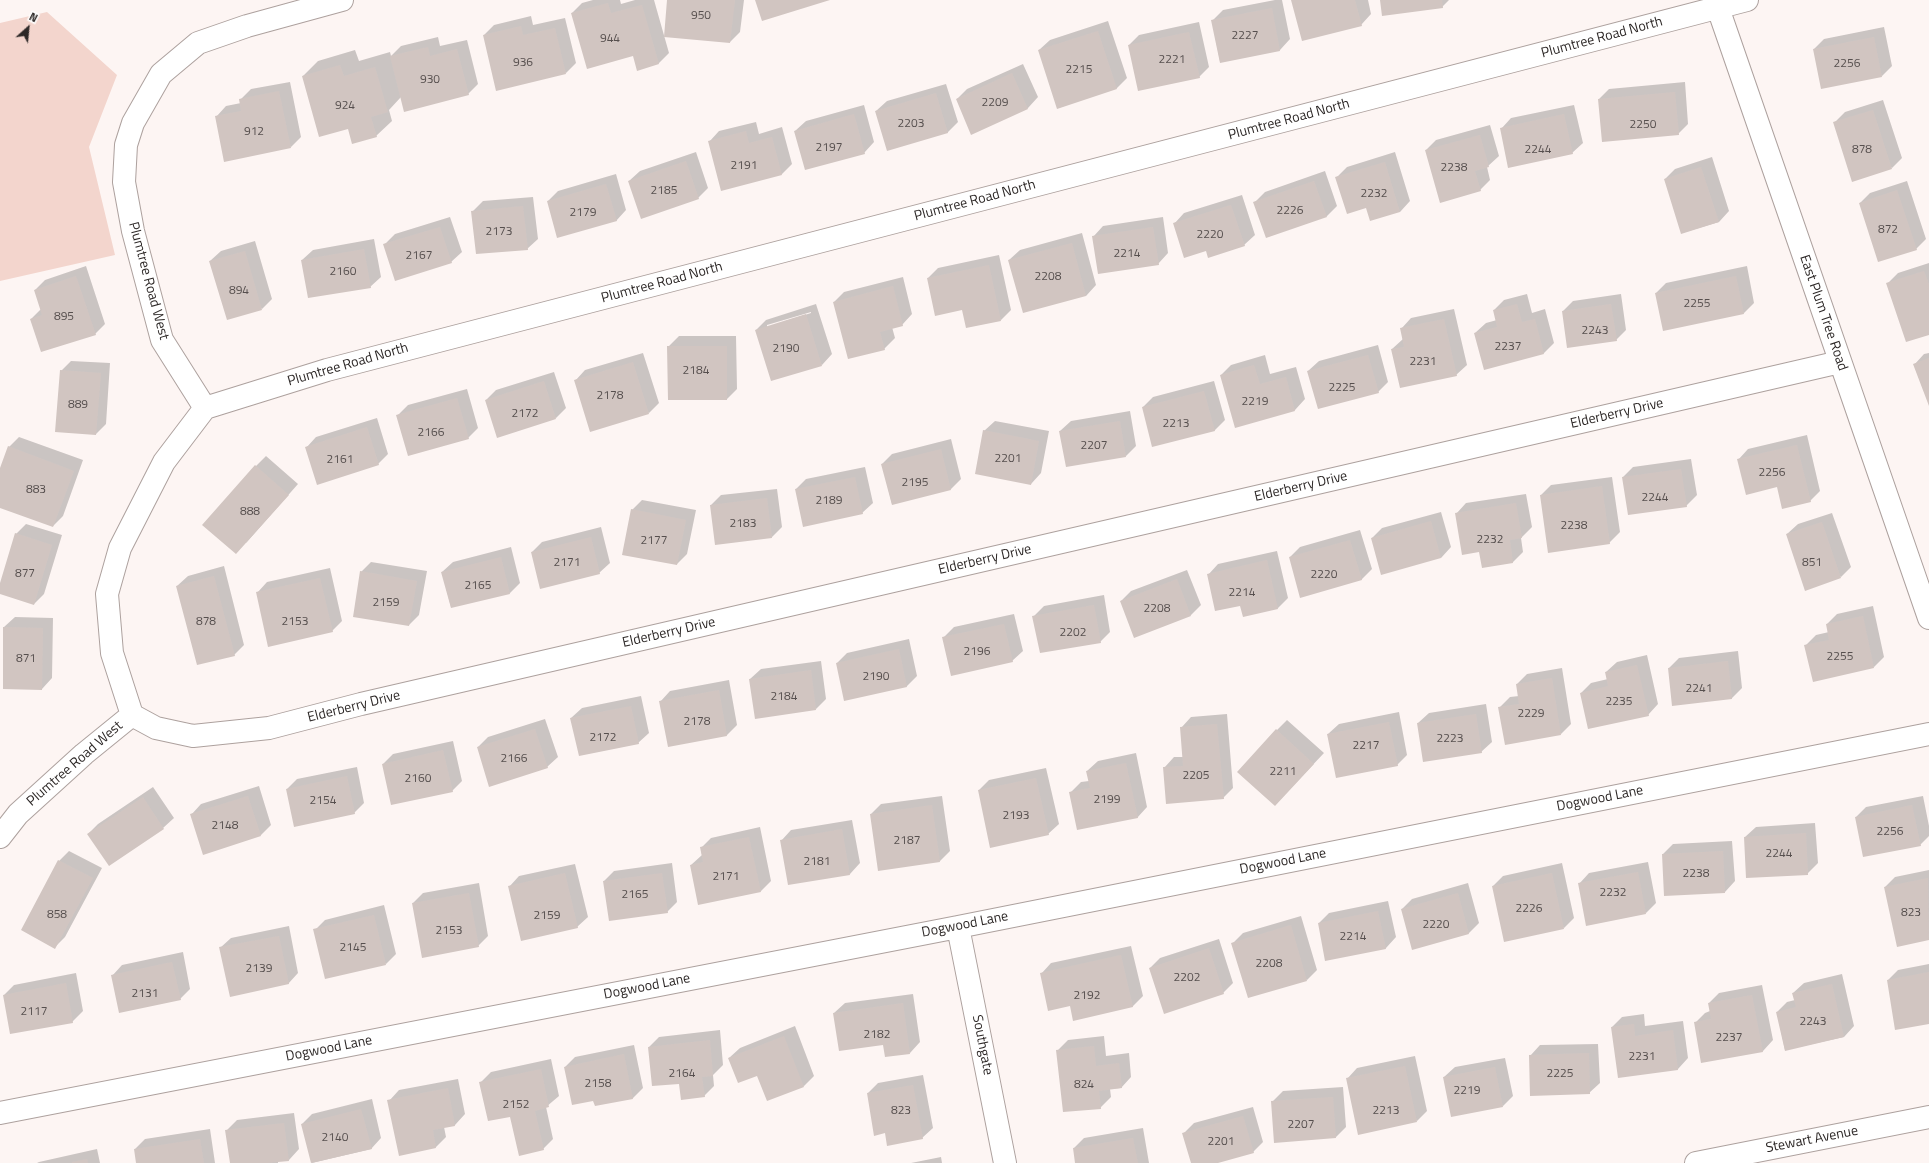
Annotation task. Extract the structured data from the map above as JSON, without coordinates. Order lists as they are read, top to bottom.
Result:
{
  "streets": {
    "street": [
      "Plumtree Road North",
      "Plumtree Road West",
      "East Plum Tree Road",
      "Elderberry Drive",
      "Dogwood Lane",
      "Southgate",
      "Stewart Avenue"
    ]
  },
  "crossings": [
    ["Plumtree Road North", "Plumtree Road West"],
    ["Plumtree Road North", "East Plum Tree Road"],
    ["Plumtree Road West", "Elderberry Drive"],
    ["East Plum Tree Road", "Elderberry Drive"],
    ["Dogwood Lane", "Southgate"]
  ],
  "house_numbers": [
    "950",
    "2227",
    "944",
    "2221",
    "936",
    "2256",
    "2215",
    "930",
    "2209",
    "924",
    "2203",
    "2250",
    "912",
    "2197",
    "2244",
    "878",
    "2191",
    "2238",
    "2185",
    "2232",
    "2226",
    "2179",
    "872",
    "2173",
    "2220",
    "2214",
    "2167",
    "2160",
    "2208",
    "894",
    "2255",
    "895",
    "2243",
    "2237",
    "2190",
    "2231",
    "2184",
    "2225",
    "2178",
    "2219",
    "889",
    "2172",
    "2213",
    "2166",
    "2207",
    "2201",
    "2161",
    "2256",
    "2195",
    "883",
    "2244",
    "2189",
    "888",
    "2183",
    "2238",
    "2232",
    "2177",
    "2171",
    "851",
    "877",
    "2220",
    "2165",
    "2214",
    "2159",
    "2208",
    "878",
    "2153",
    "2202",
    "2196",
    "2255",
    "871",
    "2190",
    "2241",
    "2184",
    "2235",
    "2229",
    "2178",
    "2172",
    "2223",
    "2217",
    "2166",
    "2211",
    "2205",
    "2160",
    "2199",
    "2154",
    "2193",
    "2148",
    "2256",
    "2187",
    "2244",
    "2181",
    "2238",
    "2171",
    "2232",
    "2165",
    "2226",
    "823",
    "858",
    "2159",
    "2220",
    "2153",
    "2214",
    "2145",
    "2208",
    "2139",
    "2202",
    "2131",
    "2192",
    "2117",
    "2243",
    "2182",
    "2237",
    "2231",
    "2164",
    "2225",
    "2158",
    "824",
    "2219",
    "2152",
    "823",
    "2213",
    "2207",
    "2140",
    "2201"
  ],
  "north": "top right"
}
